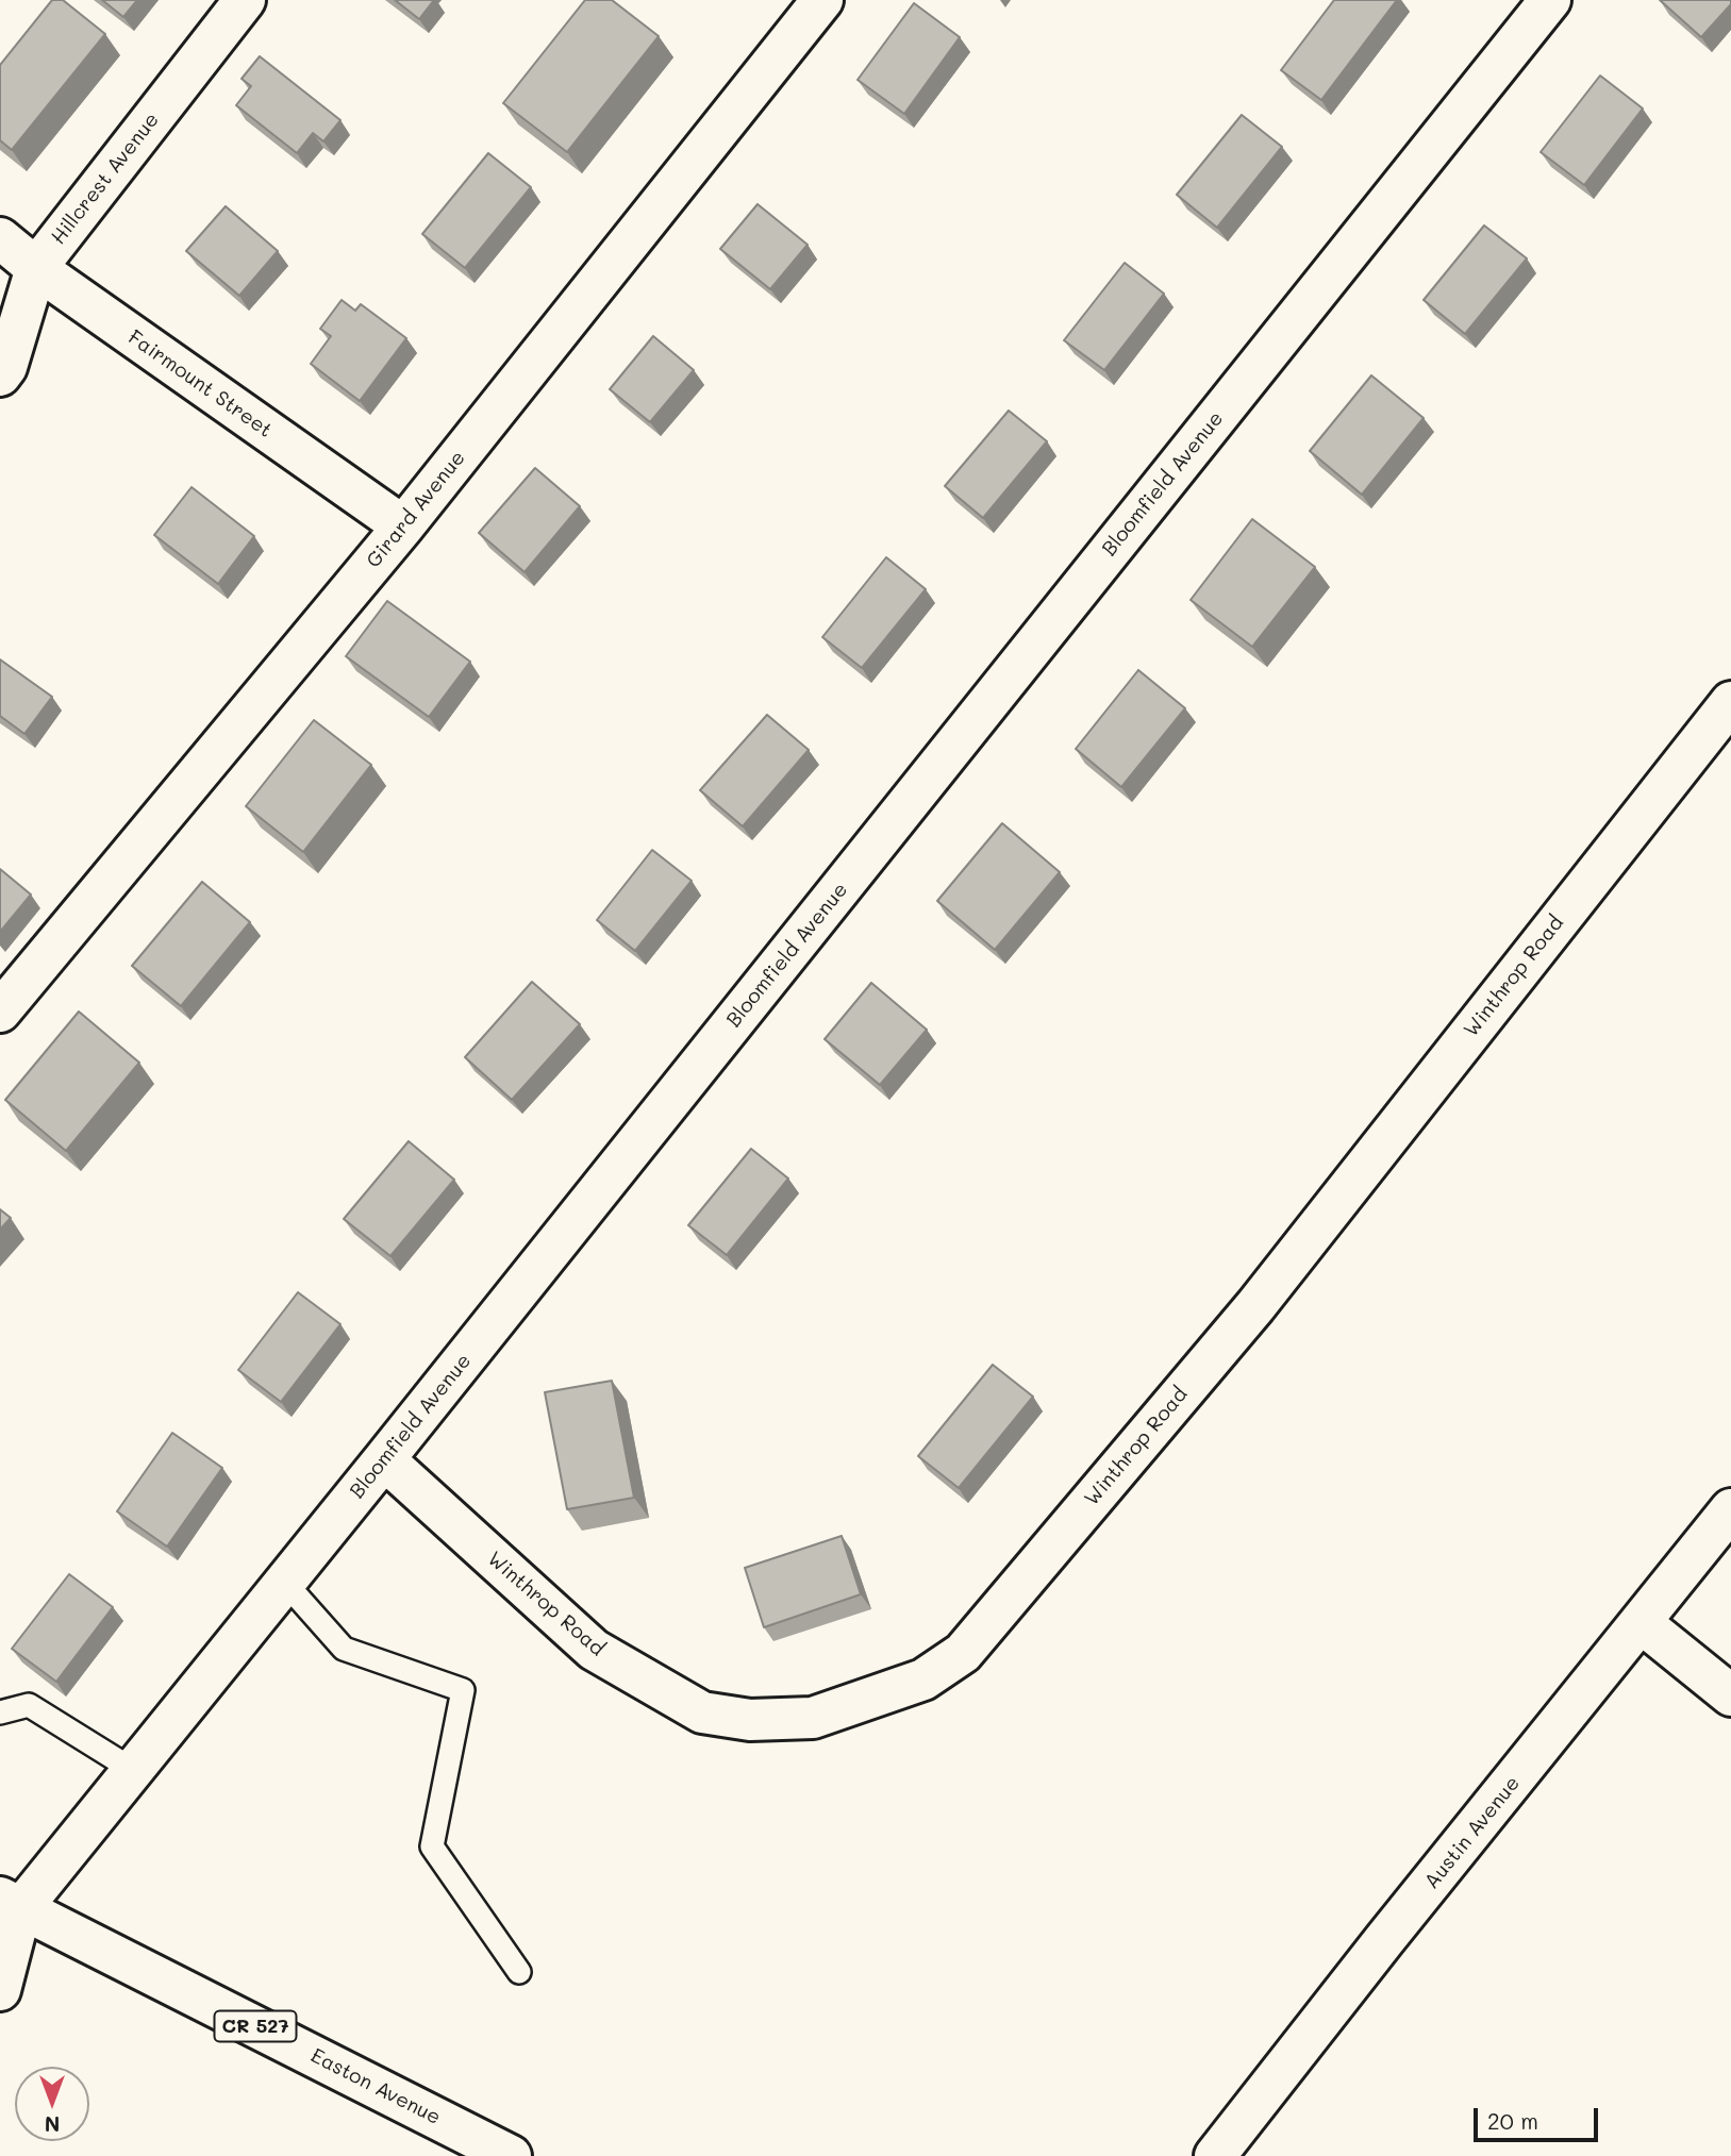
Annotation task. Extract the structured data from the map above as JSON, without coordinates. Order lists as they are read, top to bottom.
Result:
{
  "streets": {
    "street": [
      "Hillcrest Avenue",
      "Fairmount Street",
      "Bloomfield Avenue",
      "Girard Avenue",
      "Winthrop Road",
      "Austin Avenue",
      "CR 527",
      "Easton Avenue"
    ]
  },
  "crossings": [
    ["Hillcrest Avenue", "Fairmount Street"],
    ["Fairmount Street", "Girard Avenue"],
    ["Bloomfield Avenue", "Winthrop Road"],
    ["Bloomfield Avenue", "Easton Avenue"]
  ],
  "scale_bar": "20 m",
  "north": "bottom"
}
